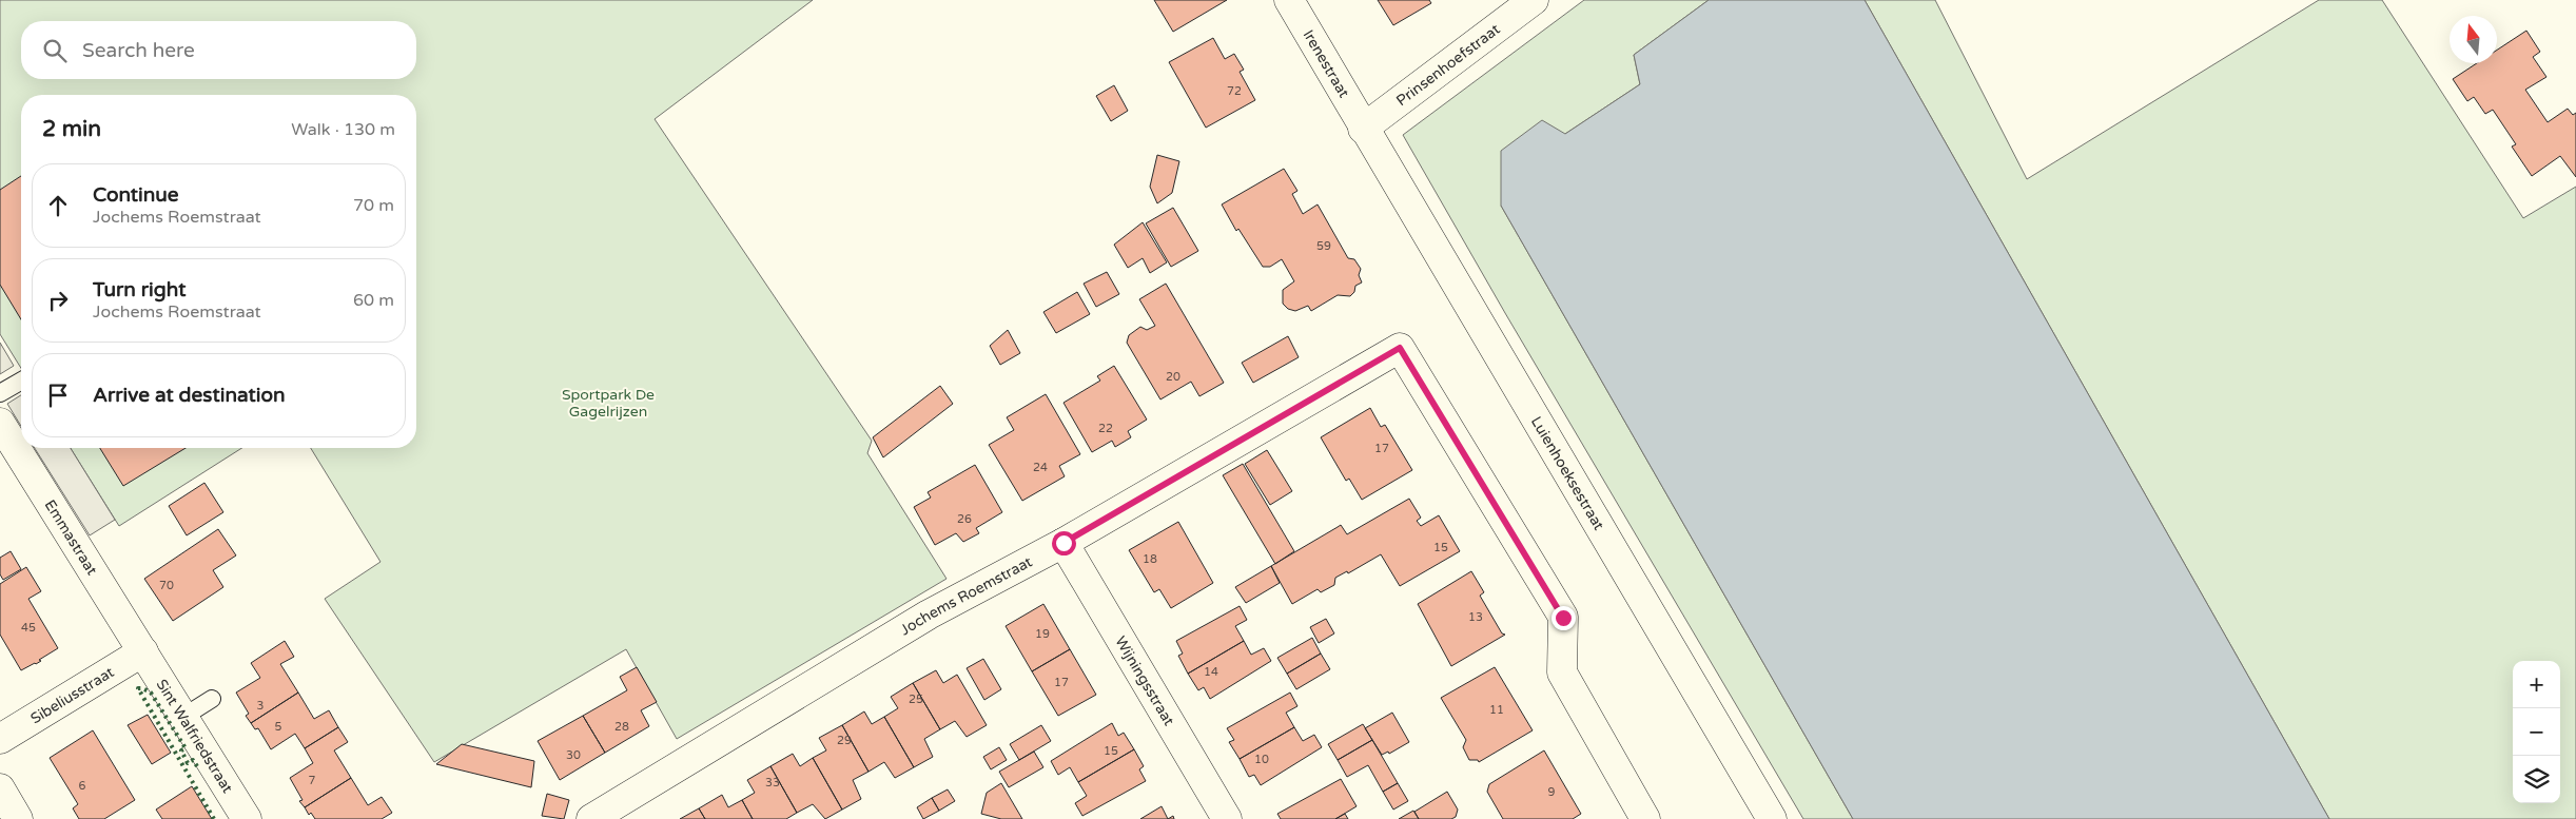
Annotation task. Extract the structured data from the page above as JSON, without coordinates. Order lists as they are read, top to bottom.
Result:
{
  "streets": {
    "street": [
      "Irenestraat",
      "Prinsenhoefstraat",
      "Luienhoeksestraat",
      "Emmastraat",
      "Jochems Roemstraat",
      "Wijningsstraat",
      "Sibeliusstraat",
      "Sint Walfriedstraat"
    ]
  },
  "crossings": [
    ["Irenestraat", "Prinsenhoefstraat"],
    ["Irenestraat", "Luienhoeksestraat"],
    ["Prinsenhoefstraat", "Luienhoeksestraat"],
    ["Emmastraat", "Sibeliusstraat"],
    ["Emmastraat", "Sint Walfriedstraat"],
    ["Jochems Roemstraat", "Wijningsstraat"],
    ["Sibeliusstraat", "Sint Walfriedstraat"]
  ],
  "parks": ["Sportpark De Gagelrijzen"],
  "house_numbers": [
    "72",
    "59",
    "20",
    "22",
    "17",
    "24",
    "26",
    "15",
    "18",
    "70",
    "13",
    "45",
    "19",
    "14",
    "17",
    "25",
    "3",
    "11",
    "5",
    "28",
    "29",
    "15",
    "30",
    "10",
    "7",
    "33",
    "6",
    "9"
  ],
  "north": "top",
  "page": {
    "search": "Search here",
    "heading": ["2 min", "Walk · 130 m"],
    "list": [
      ["Continue", "Jochems Roemstraat", "70 m"],
      ["Turn right", "Jochems Roemstraat", "60 m"],
      "Arrive at destination"
    ],
    "map_buttons": ["+", "−"]
  }
}
